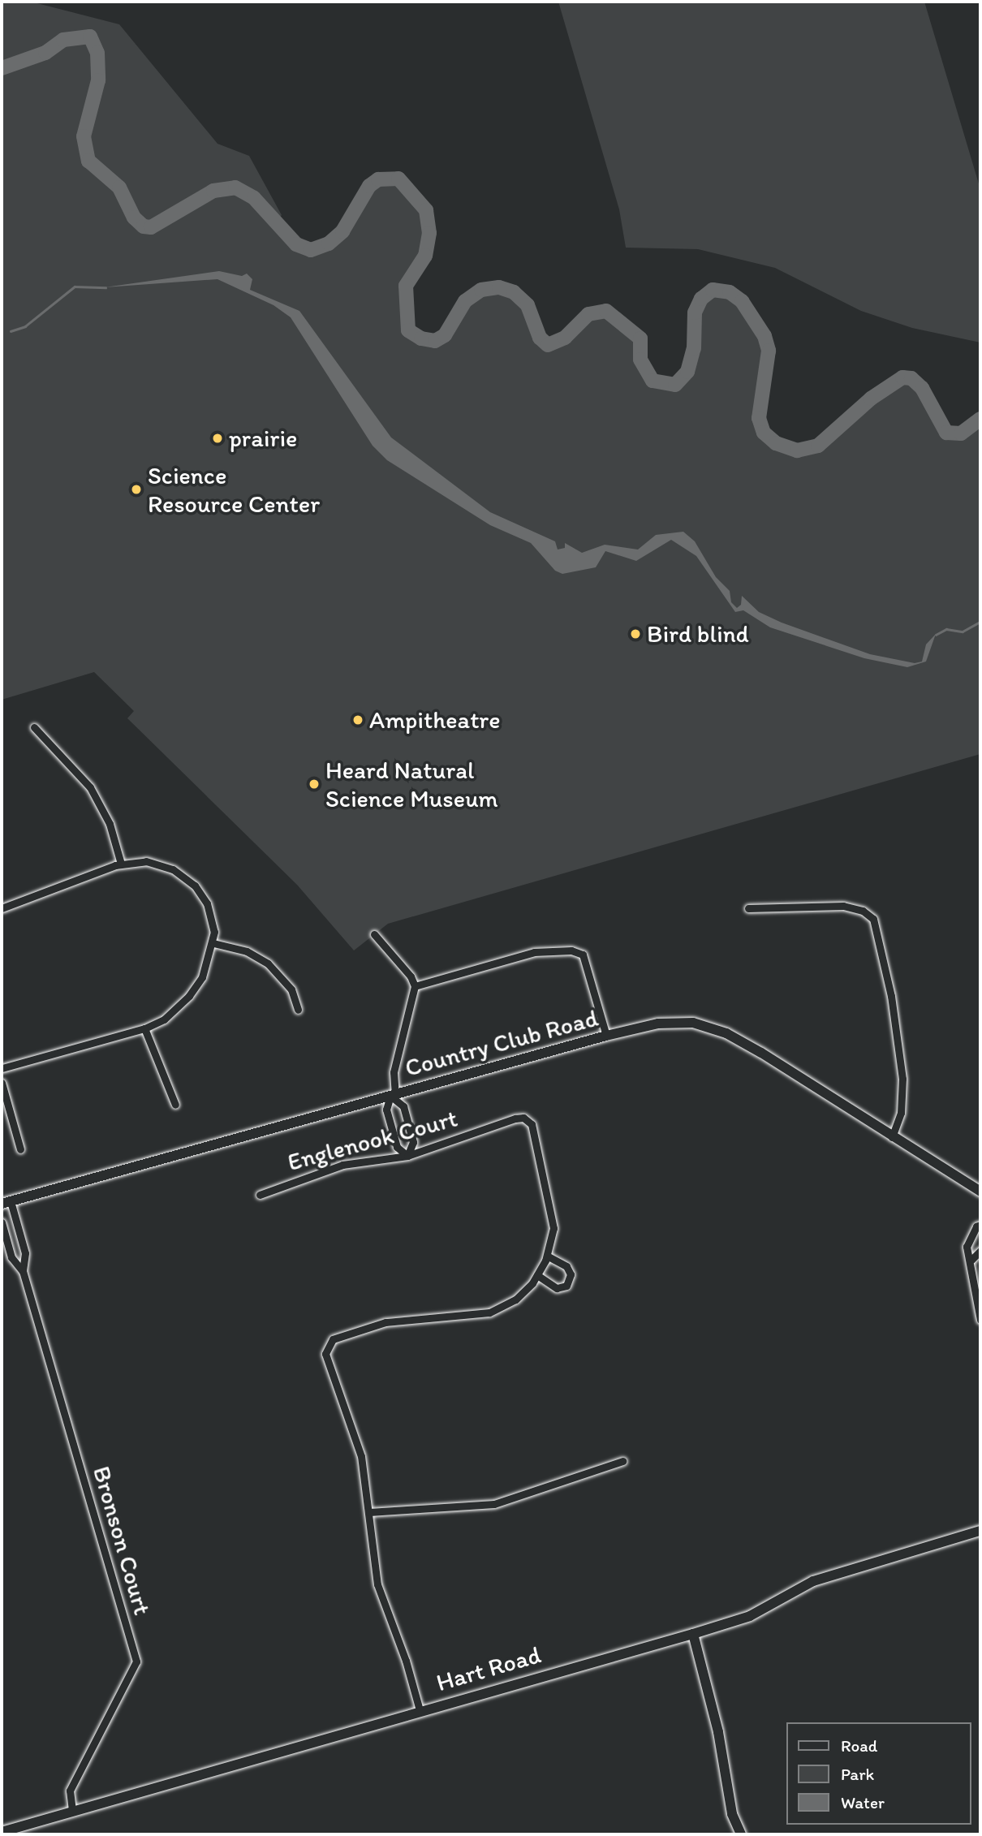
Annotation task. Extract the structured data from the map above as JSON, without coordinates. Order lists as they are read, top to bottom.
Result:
{
  "streets": {
    "street": [
      "Country Club Road",
      "Englenook Court",
      "Bronson Court",
      "Hart Road"
    ]
  },
  "crossings": [
    ["Country Club Road", "Bronson Court"],
    ["Bronson Court", "Hart Road"]
  ],
  "places": [
    "prairie",
    "Science Resource Center",
    "Bird blind",
    "Ampitheatre",
    "Heard Natural Science Museum"
  ],
  "legend": ["Road", "Park", "Water"]
}
